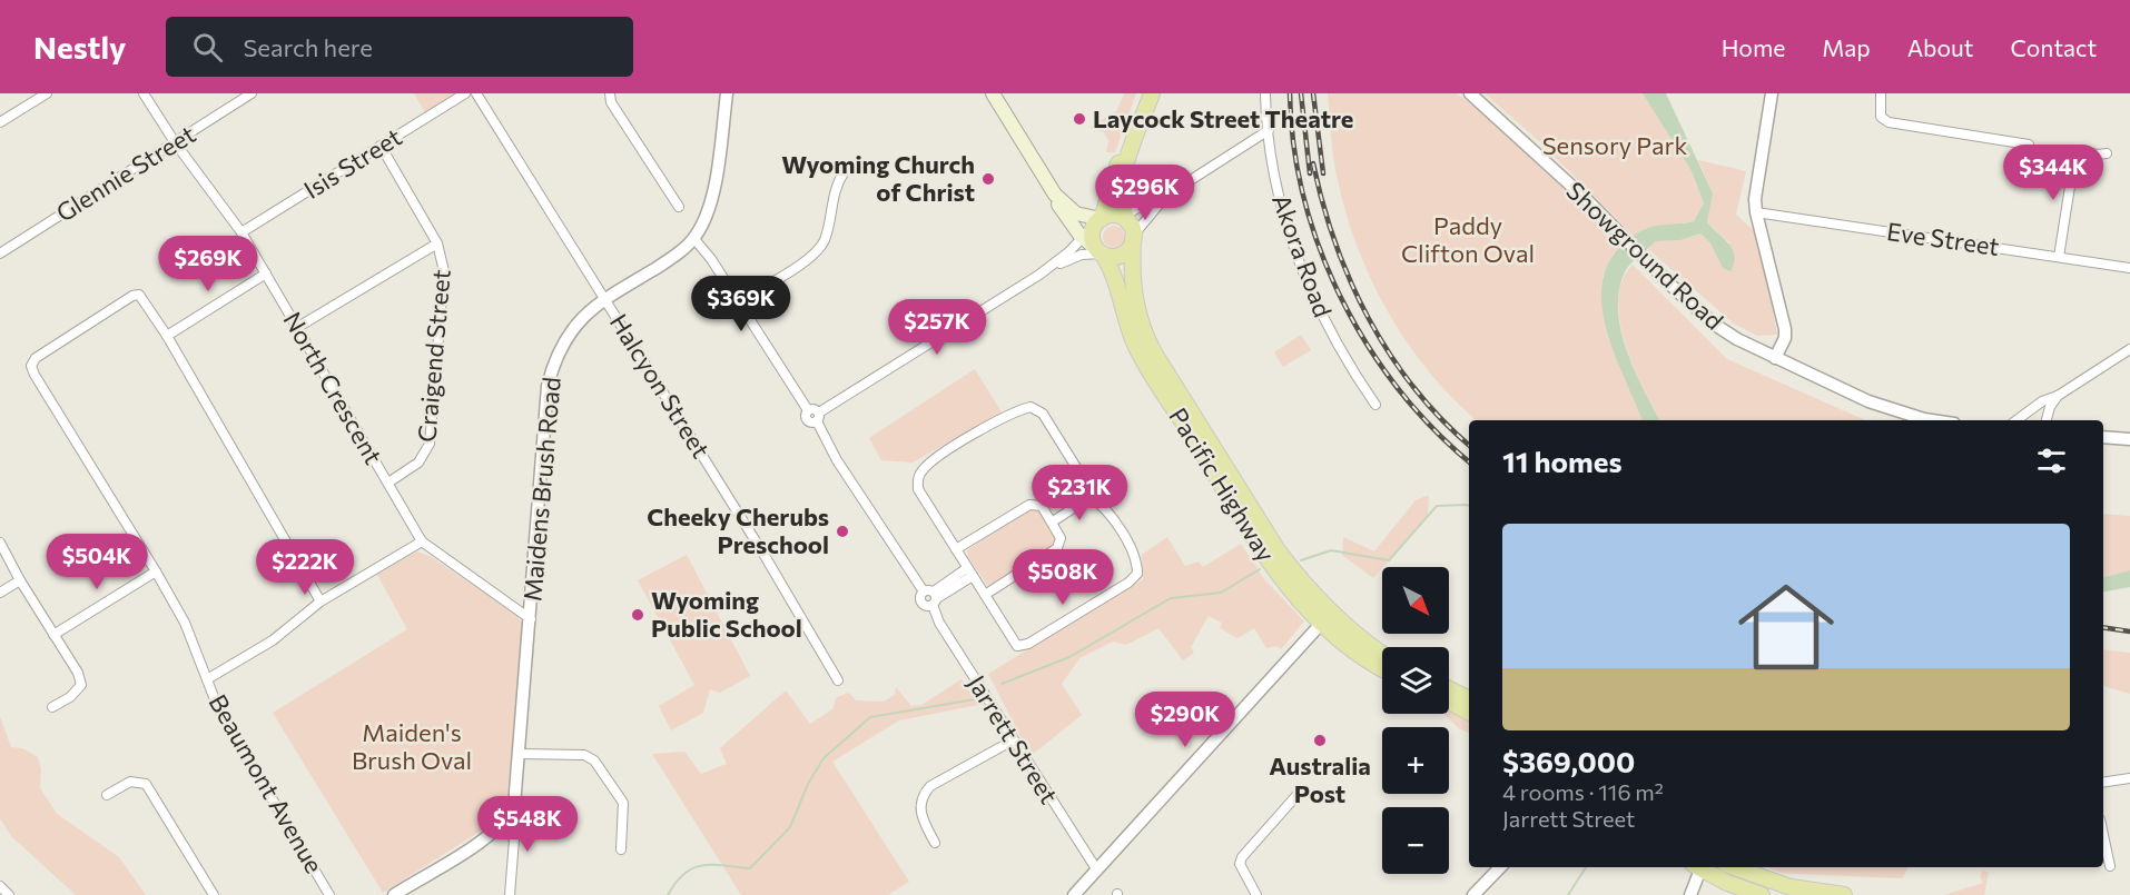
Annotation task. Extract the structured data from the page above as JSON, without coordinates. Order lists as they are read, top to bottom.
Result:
{
  "streets": {
    "main road": ["Pacific Highway"],
    "street": [
      "Isis Street",
      "Glennie Street",
      "Eve Street",
      "Akora Road",
      "Showground Road",
      "Craigend Street",
      "Halcyon Street",
      "North Crescent",
      "Maidens Brush Road",
      "Jarrett Street",
      "Beaumont Avenue"
    ]
  },
  "crossings": [
    ["Isis Street", "Craigend Street"],
    ["Isis Street", "North Crescent"],
    ["Glennie Street", "North Crescent"],
    ["Craigend Street", "North Crescent"],
    ["Halcyon Street", "Maidens Brush Road"],
    ["North Crescent", "Maidens Brush Road"]
  ],
  "parks": ["Sensory Park", "Paddy Clifton Oval", "Maiden's Brush Oval"],
  "places": [
    "Laycock Street Theatre",
    "Wyoming Church of Christ",
    "Cheeky Cherubs Preschool",
    "Wyoming Public School",
    "Australia Post"
  ],
  "north": "bottom right",
  "page": {
    "header": "Nestly",
    "search": "Search here",
    "nav": [
      "Home",
      "Map",
      "About",
      "Contact"
    ],
    "price": [
      "$344K",
      "$296K",
      "$269K",
      "$369K",
      "$257K",
      "$231K",
      "$504K",
      "$222K",
      "$508K",
      "$290K",
      "$548K"
    ],
    "heading": "11 homes",
    "list": [
      {
        "name": "$369,000",
        "note": "4 rooms · 116 m² · Jarrett Street"
      }
    ],
    "map_buttons": ["+", "−"]
  }
}
